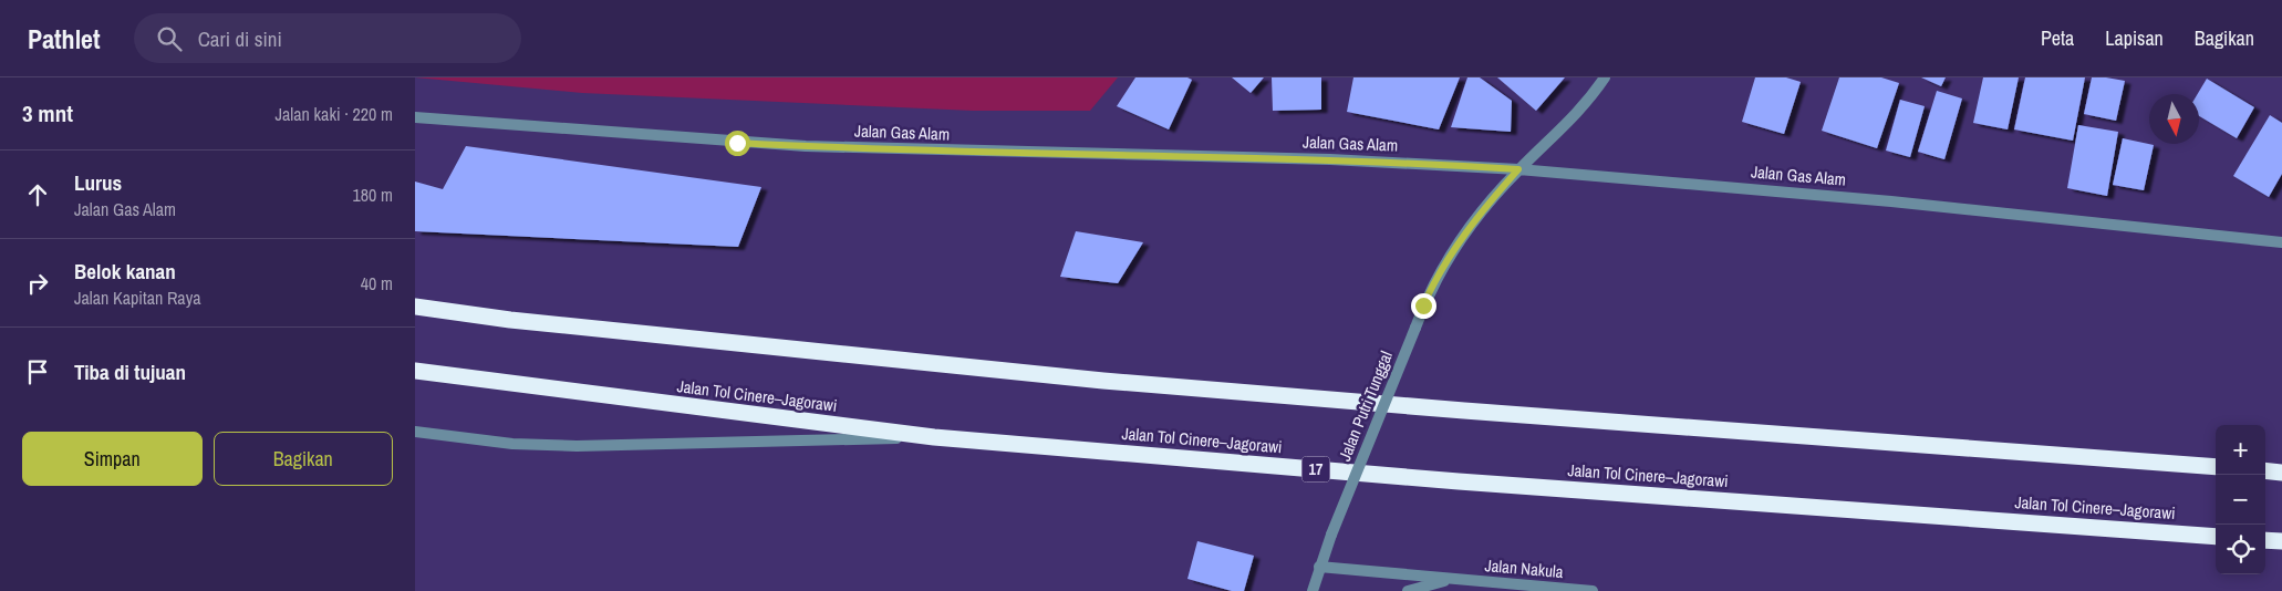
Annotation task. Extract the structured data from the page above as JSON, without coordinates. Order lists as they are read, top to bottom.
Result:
{
  "streets": {
    "highway": ["Jalan Tol Cinere–Jagorawi", "17"],
    "street": ["Jalan Gas Alam", "Jalan Putri Tunggal", "Jalan Nakula"]
  },
  "crossings": [
    ["Jalan Gas Alam", "Jalan Putri Tunggal"],
    ["Jalan Putri Tunggal", "Jalan Nakula"]
  ],
  "north": "bottom",
  "page": {
    "header": "Pathlet",
    "search": "Cari di sini",
    "nav": ["Peta", "Lapisan", "Bagikan"],
    "heading": ["3 mnt", "Jalan kaki · 220 m"],
    "list": [
      ["Lurus", "Jalan Gas Alam", "180 m"],
      ["Belok kanan", "Jalan Kapitan Raya", "40 m"],
      "Tiba di tujuan"
    ],
    "buttons": ["Simpan", "Bagikan"],
    "map_buttons": ["+", "−"]
  }
}
